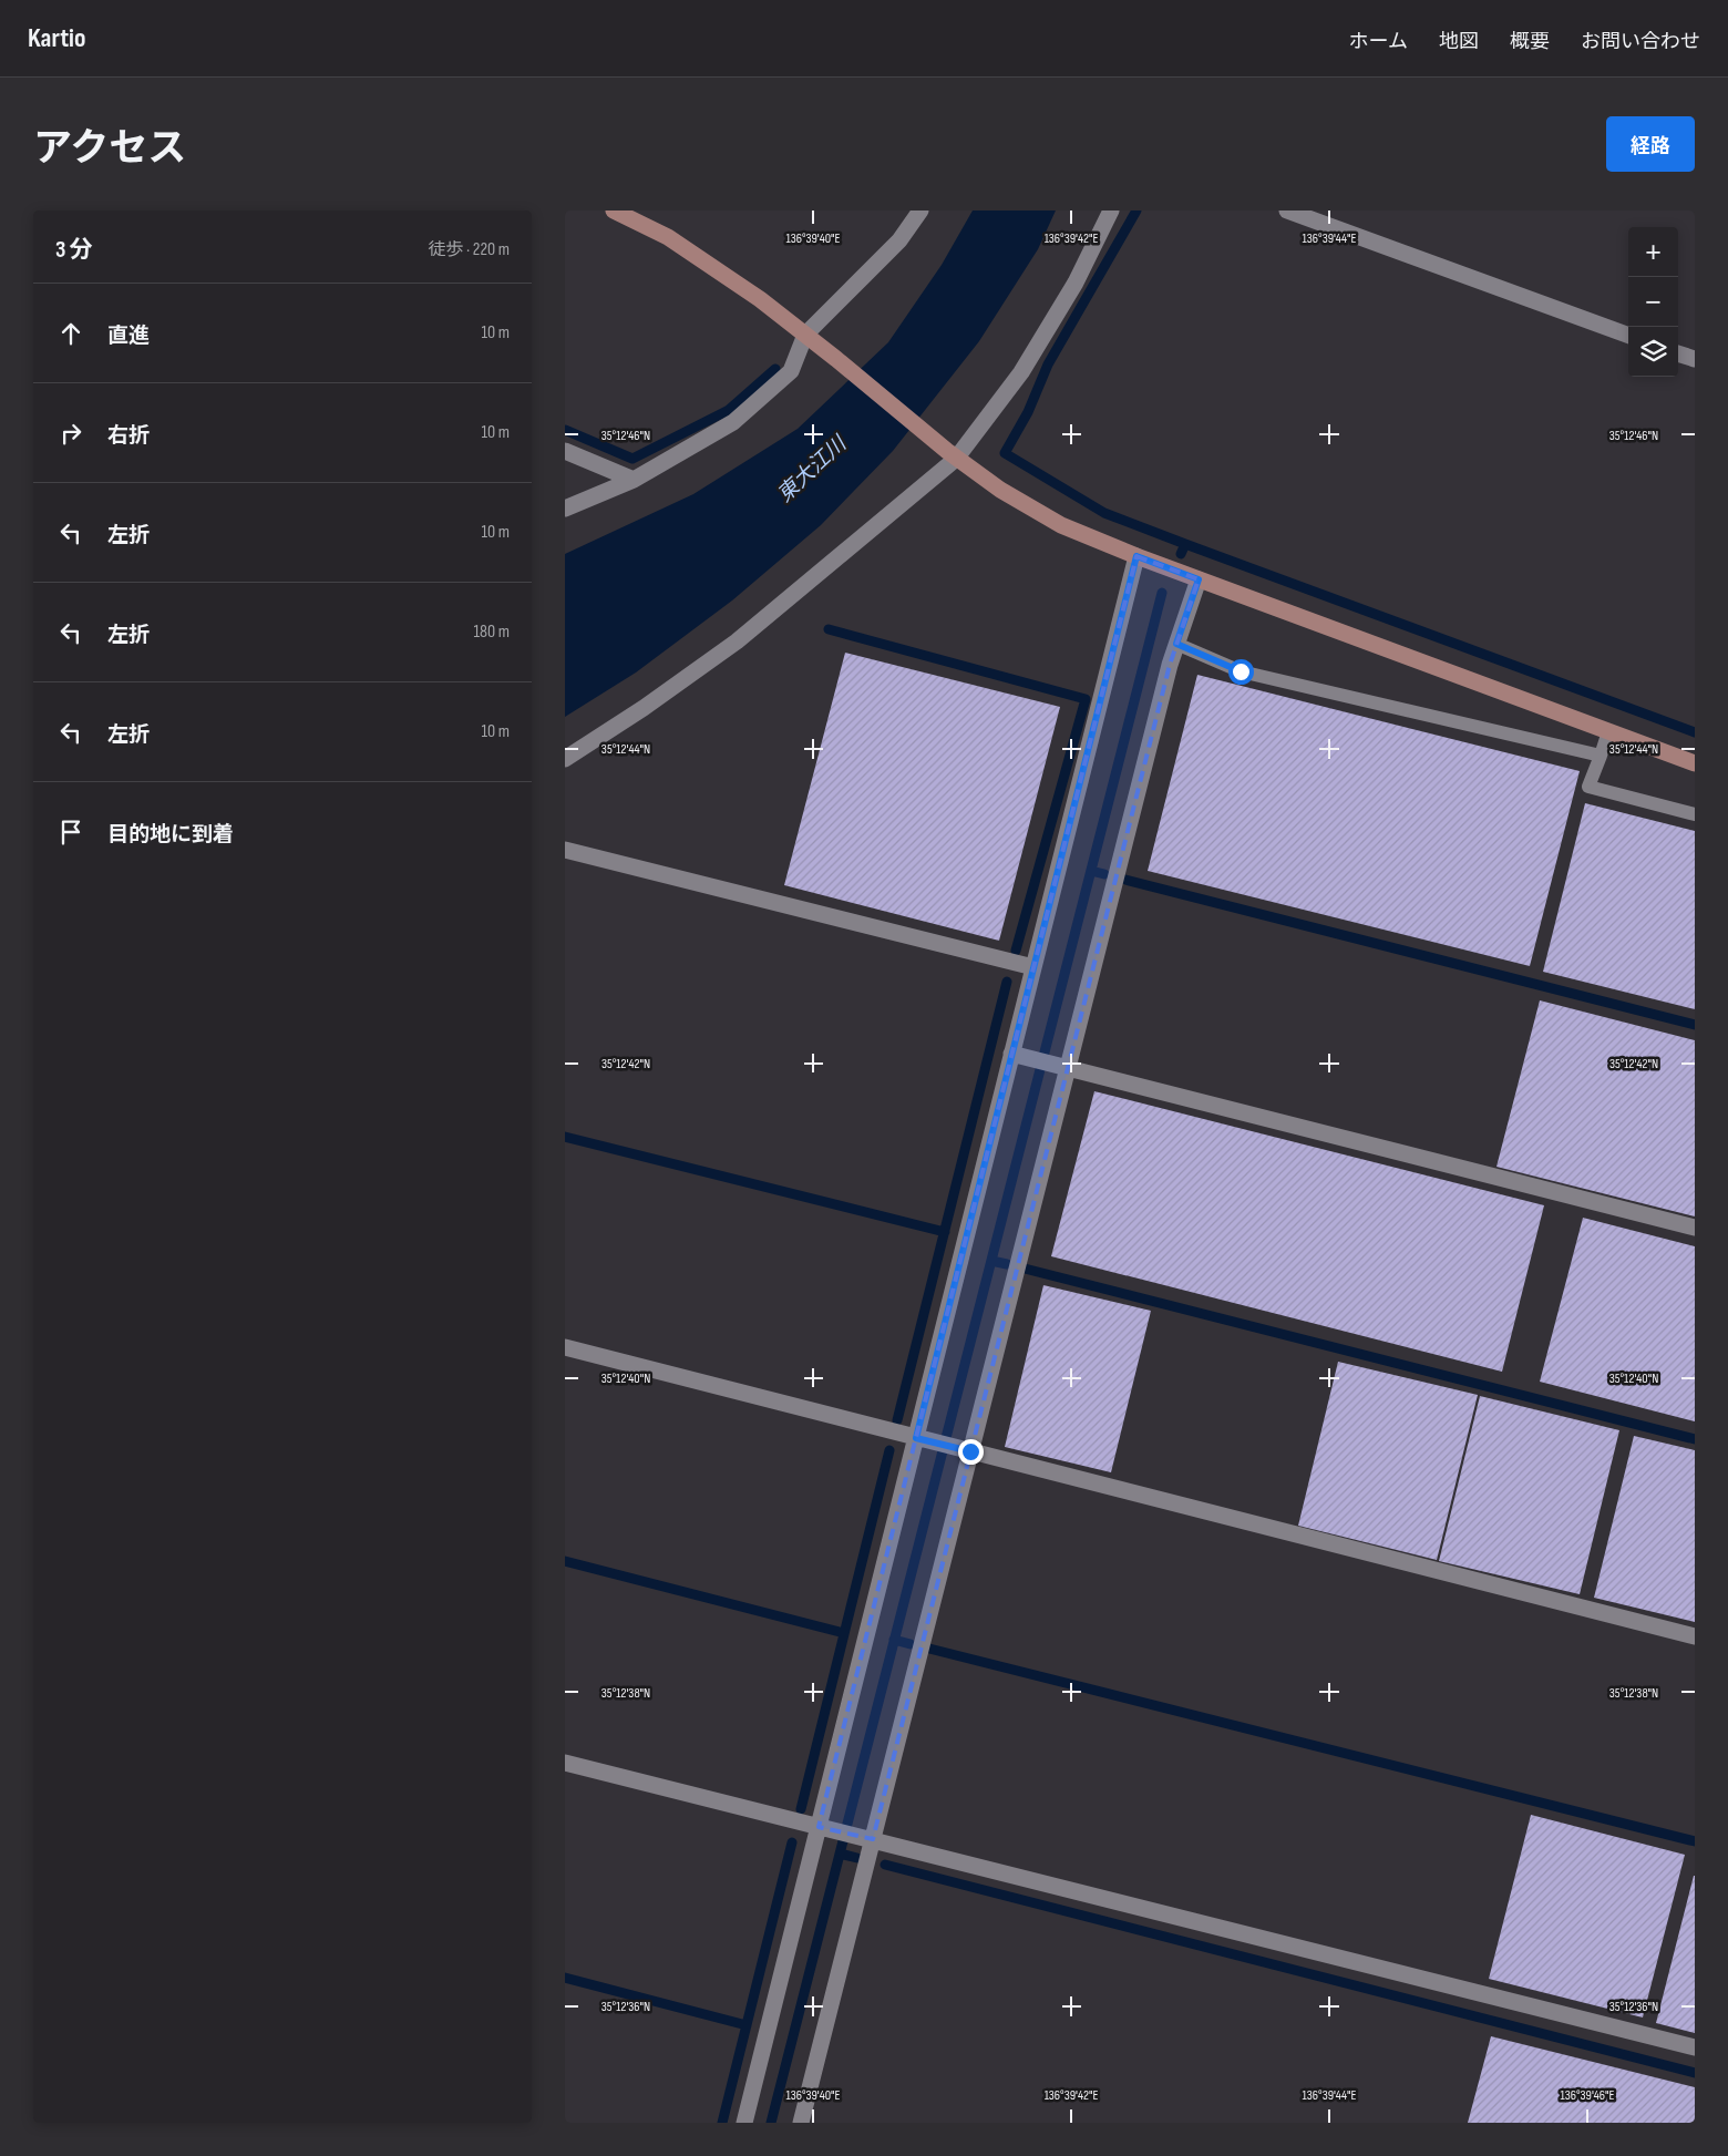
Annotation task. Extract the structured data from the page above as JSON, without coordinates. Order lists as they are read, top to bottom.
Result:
{
  "water": ["東大江川"],
  "page": {
    "header": "Kartio",
    "nav": [
      "ホーム",
      "地図",
      "概要",
      "お問い合わせ"
    ],
    "title": "アクセス",
    "buttons": "経路",
    "heading": ["3 分", "徒歩 · 220 m"],
    "map_buttons": ["+", "−"],
    "list": [
      ["直進", "10 m"],
      ["右折", "10 m"],
      ["左折", "10 m"],
      ["左折", "180 m"],
      ["左折", "10 m"],
      "目的地に到着"
    ]
  },
  "coordinates": [
    "136°39'40\"E",
    "136°39'42\"E",
    "136°39'44\"E",
    "35°12'46\"N",
    "35°12'44\"N",
    "35°12'42\"N",
    "35°12'40\"N",
    "35°12'38\"N",
    "35°12'36\"N",
    "136°39'46\"E"
  ]
}
